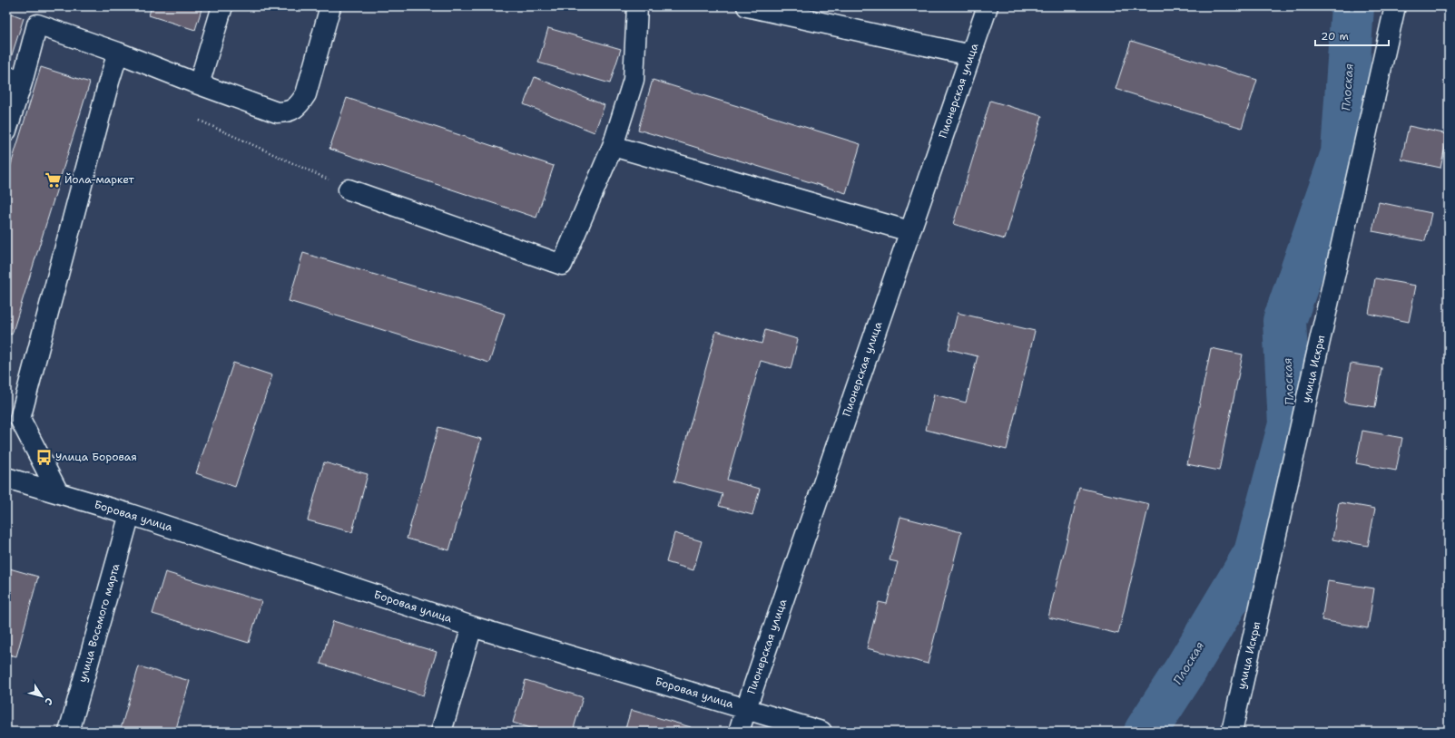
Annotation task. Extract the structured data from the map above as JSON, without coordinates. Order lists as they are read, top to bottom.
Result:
{
  "streets": {
    "street": [
      "Пионерская улица",
      "улица Искры",
      "Боровая улица",
      "улица Восьмого марта"
    ]
  },
  "crossings": [
    ["Пионерская улица", "Боровая улица"],
    ["Боровая улица", "улица Восьмого марта"]
  ],
  "water": ["Плоская"],
  "places": {
    "supermarket": ["Йола-маркет"],
    "bus stop": ["Улица Боровая"]
  },
  "scale_bar": "20 m",
  "north": "bottom right"
}
